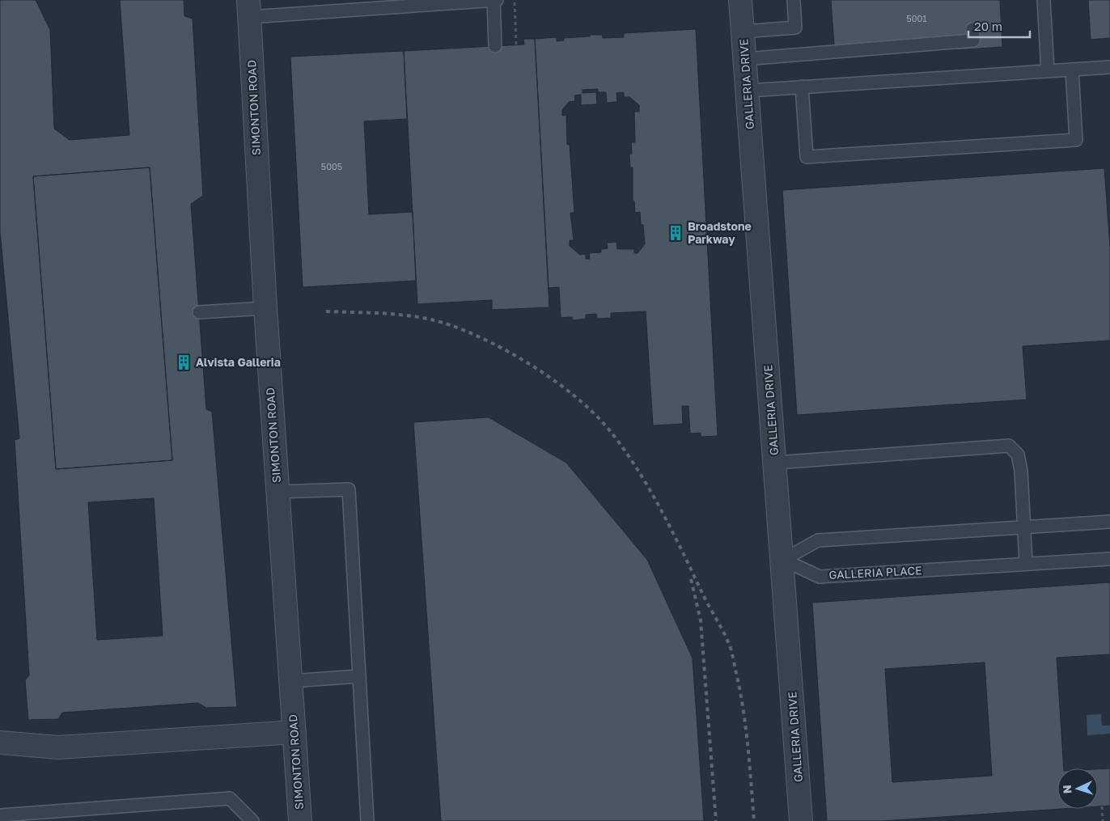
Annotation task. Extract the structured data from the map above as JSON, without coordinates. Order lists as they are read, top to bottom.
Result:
{
  "streets": {
    "street": ["GALLERIA DRIVE", "SIMONTON ROAD"],
    "lane": ["GALLERIA PLACE"]
  },
  "crossings": [
    ["GALLERIA DRIVE", "GALLERIA PLACE"]
  ],
  "places": {
    "building": ["Broadstone Parkway", "Alvista Galleria"]
  },
  "house_numbers": ["5001", "5005"],
  "scale_bar": "20 m",
  "north": "left"
}
